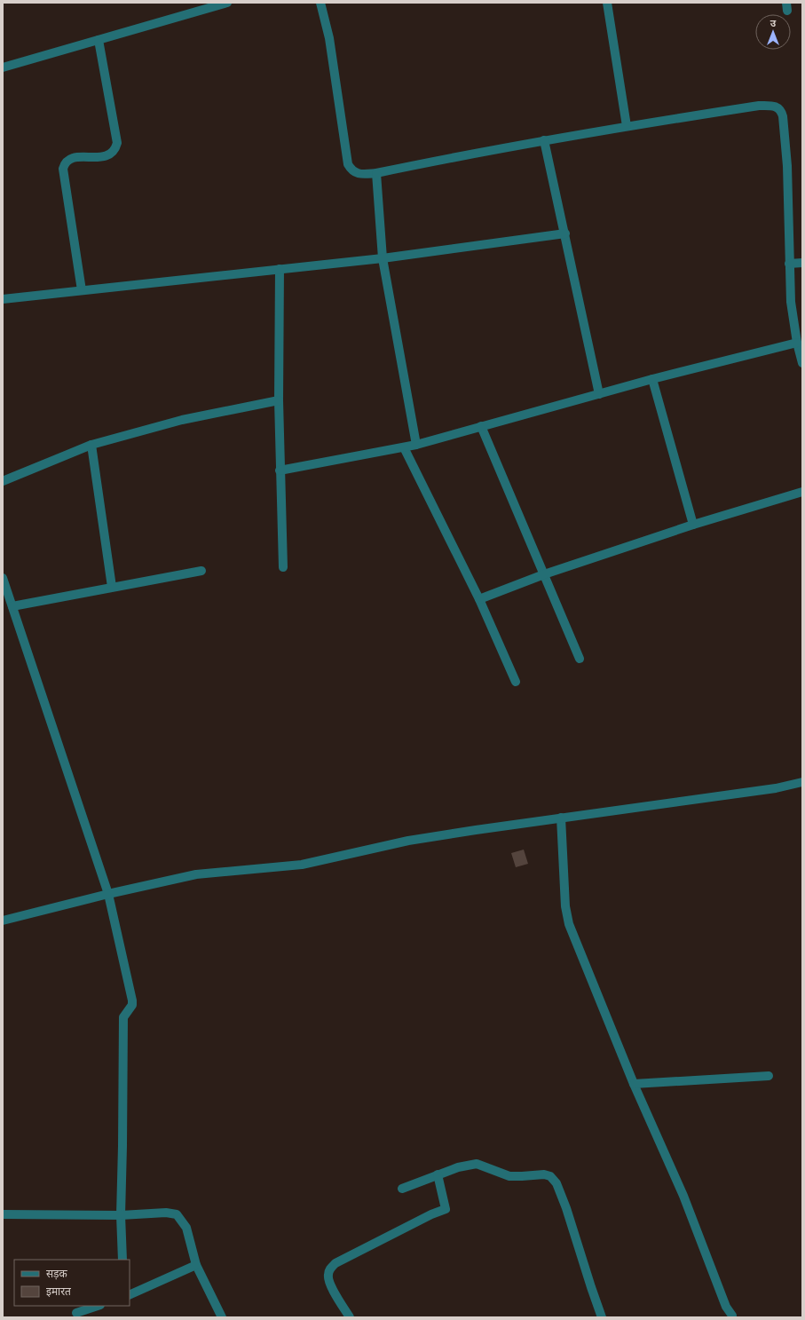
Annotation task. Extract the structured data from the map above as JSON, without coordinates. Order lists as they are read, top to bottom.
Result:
{
  "legend": ["सड़क", "इमारत"],
  "north": "top"
}
